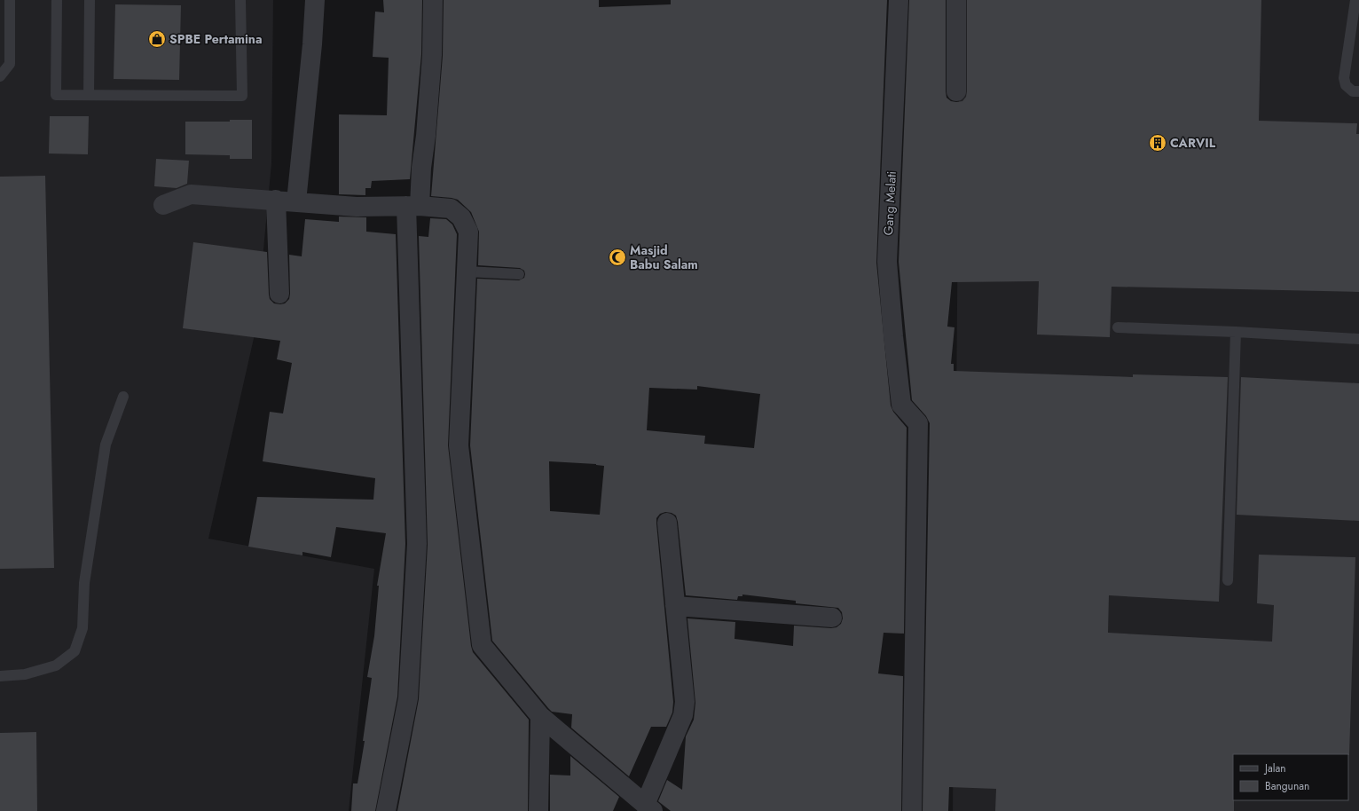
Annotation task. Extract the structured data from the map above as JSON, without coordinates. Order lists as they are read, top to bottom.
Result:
{
  "streets": {
    "street": ["Gang Melati"]
  },
  "places": {
    "shop": ["SPBE Pertamina"],
    "building": ["CARVIL"],
    "mosque": ["Masjid Babu Salam"]
  },
  "legend": ["Jalan", "Bangunan"]
}
